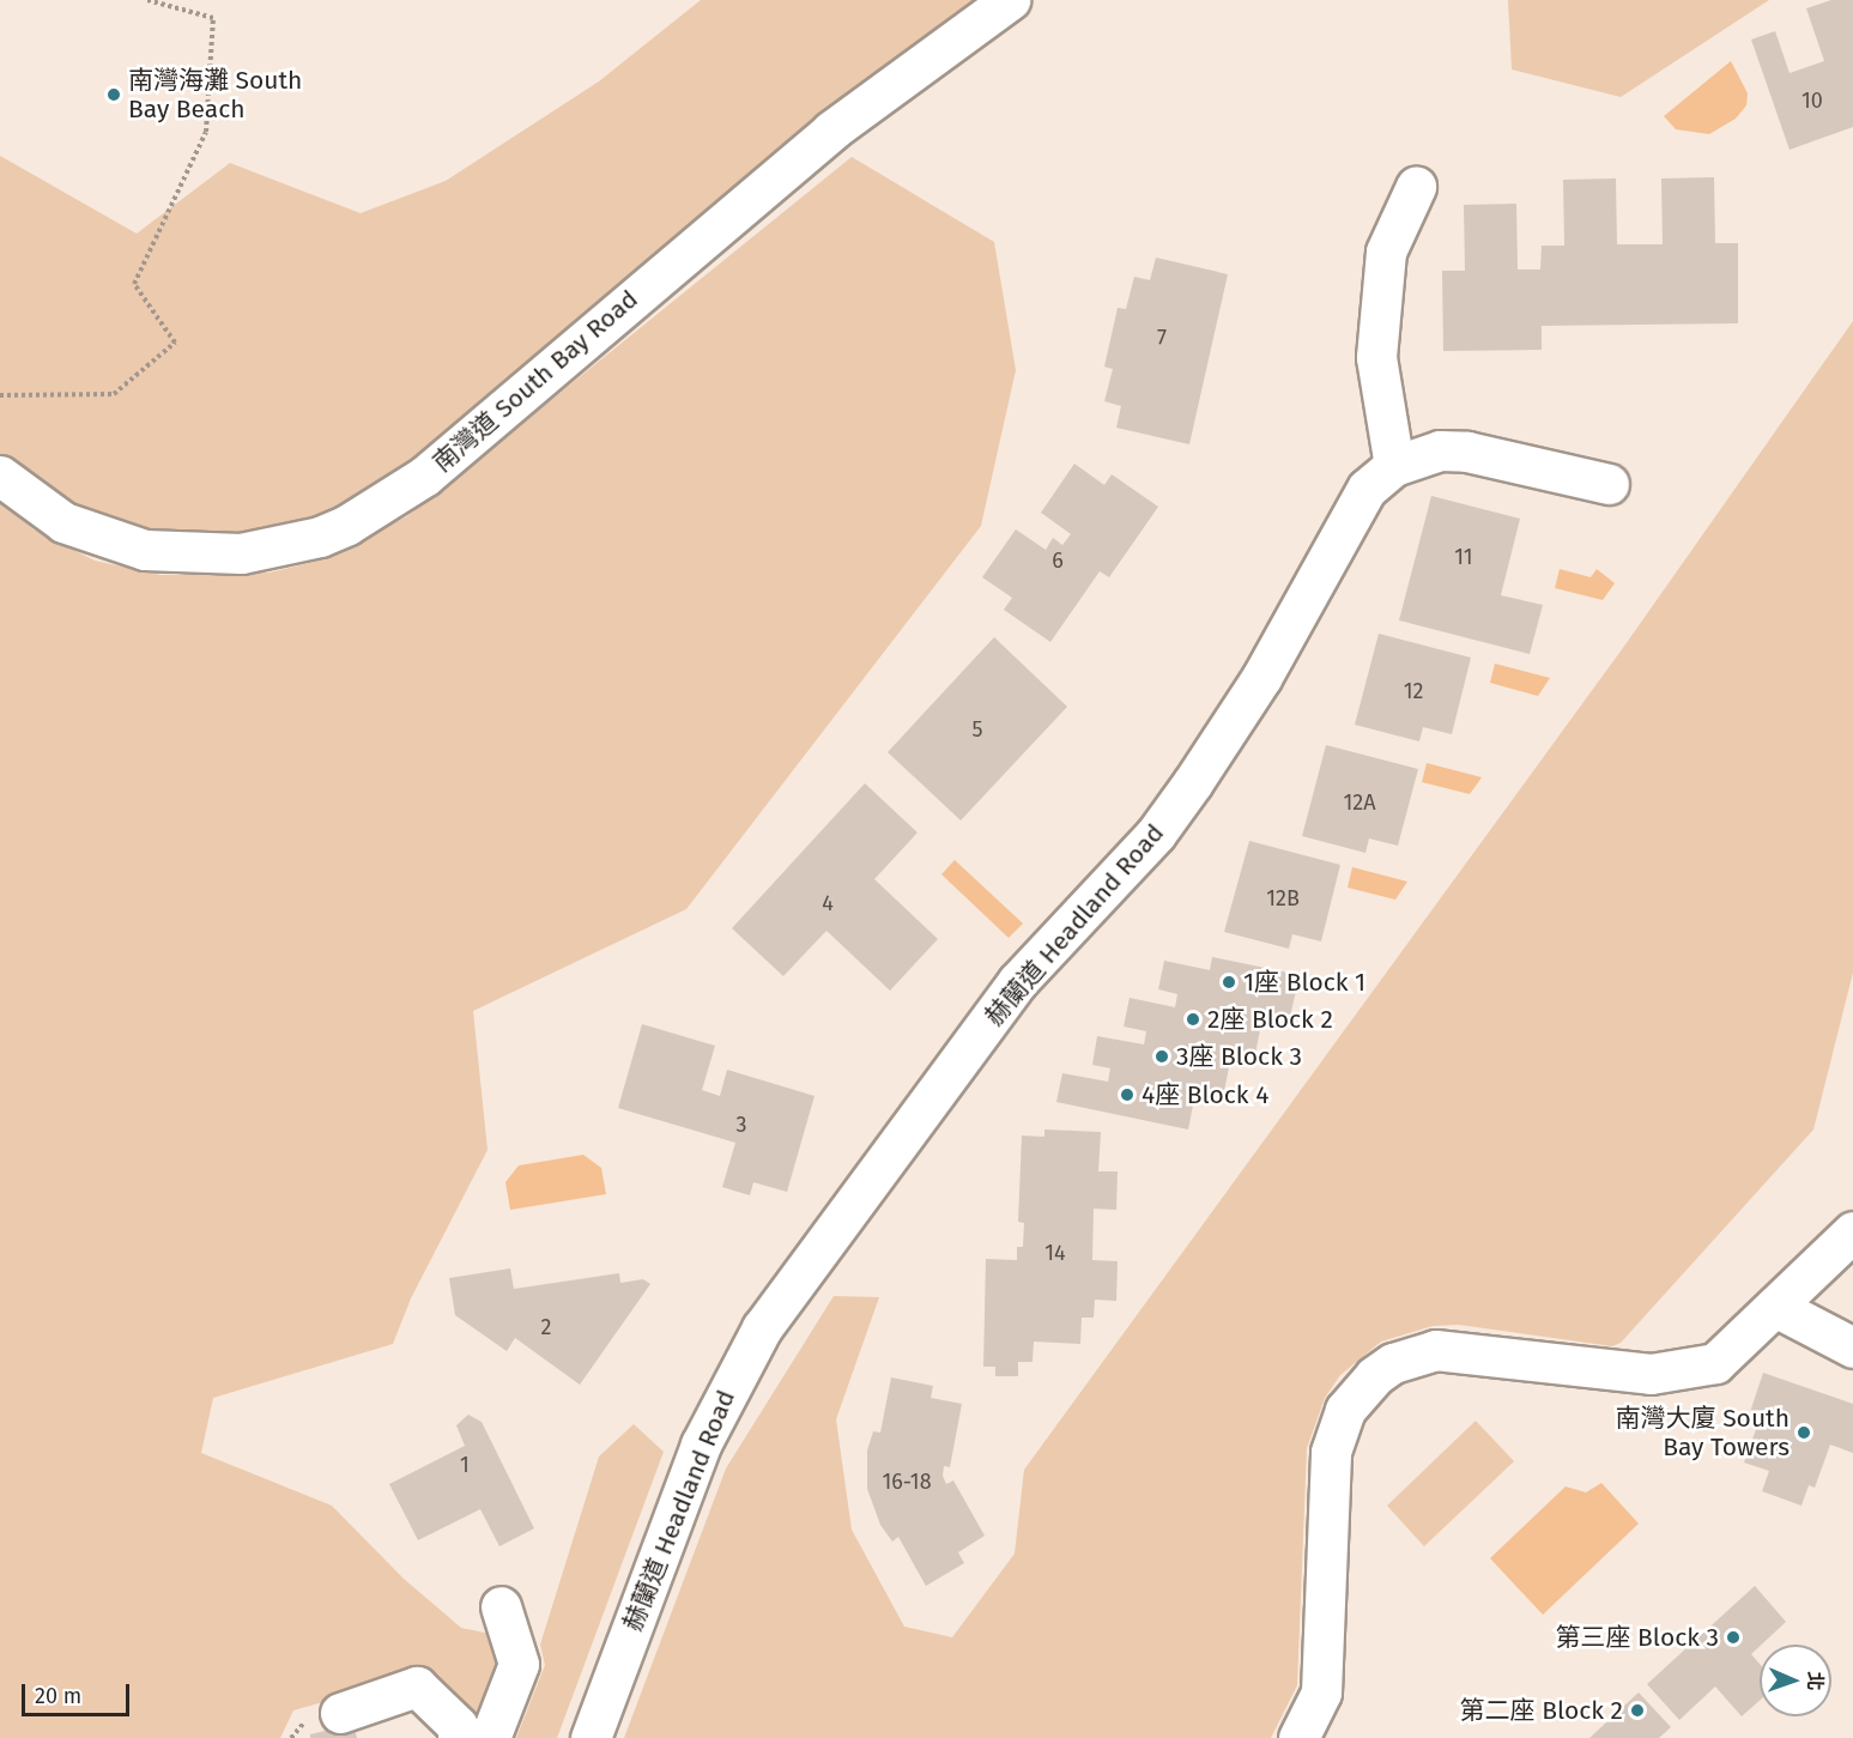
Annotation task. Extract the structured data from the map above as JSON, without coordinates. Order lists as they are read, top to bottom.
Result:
{
  "streets": {
    "street": ["南灣道 South Bay Road", "赫蘭道 Headland Road"]
  },
  "places": [
    "南灣海灘 South Bay Beach",
    "1座 Block 1",
    "2座 Block 2",
    "3座 Block 3",
    "4座 Block 4",
    "南灣大廈 South Bay Towers",
    "第三座 Block 3",
    "第二座 Block 2"
  ],
  "house_numbers": [
    "10",
    "7",
    "11",
    "6",
    "12",
    "5",
    "12A",
    "12B",
    "4",
    "3",
    "14",
    "2",
    "1",
    "16-18"
  ],
  "scale_bar": "20 m",
  "north": "right"
}
